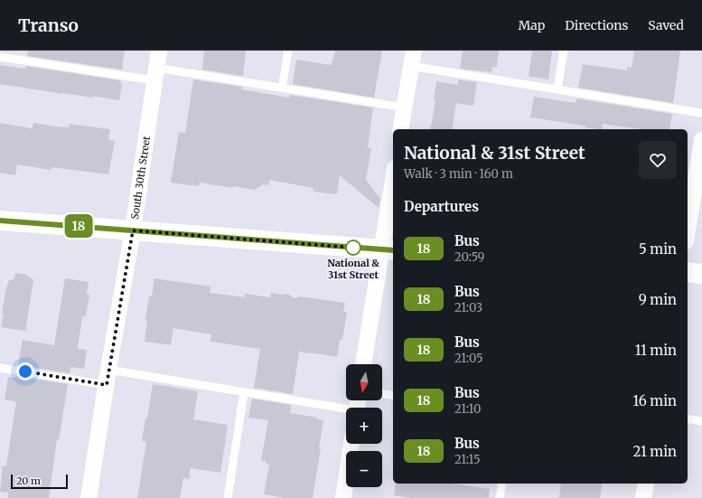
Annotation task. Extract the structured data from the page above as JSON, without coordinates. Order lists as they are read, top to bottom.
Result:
{
  "streets": {
    "street": ["South 30th Street"]
  },
  "places": ["National & 31st Street"],
  "lines": ["bus line 18"],
  "scale_bar": "20 m",
  "north": "bottom",
  "page": {
    "header": "Transo",
    "nav": ["Map", "Directions", "Saved"],
    "on_map": "18",
    "heading": [
      ["National & 31st Street", "Walk · 3 min · 160 m"],
      "Departures"
    ],
    "list": [
      {
        "mark": "18",
        "name": "Bus",
        "note": "20:59",
        "value": "5 min"
      },
      {
        "mark": "18",
        "name": "Bus",
        "note": "21:03",
        "value": "9 min"
      },
      {
        "mark": "18",
        "name": "Bus",
        "note": "21:05",
        "value": "11 min"
      },
      {
        "mark": "18",
        "name": "Bus",
        "note": "21:10",
        "value": "16 min"
      },
      {
        "mark": "18",
        "name": "Bus",
        "note": "21:15",
        "value": "21 min"
      }
    ],
    "map_buttons": ["+", "−"],
    "scale": "20 m"
  }
}
